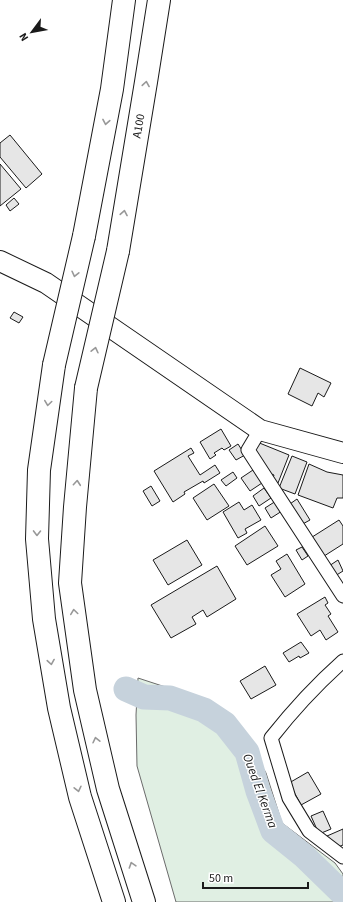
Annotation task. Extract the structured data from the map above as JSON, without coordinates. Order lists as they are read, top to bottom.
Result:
{
  "streets": {
    "highway": ["A100"]
  },
  "water": ["Oued El Kerma"],
  "scale_bar": "50 m",
  "north": "bottom left"
}
